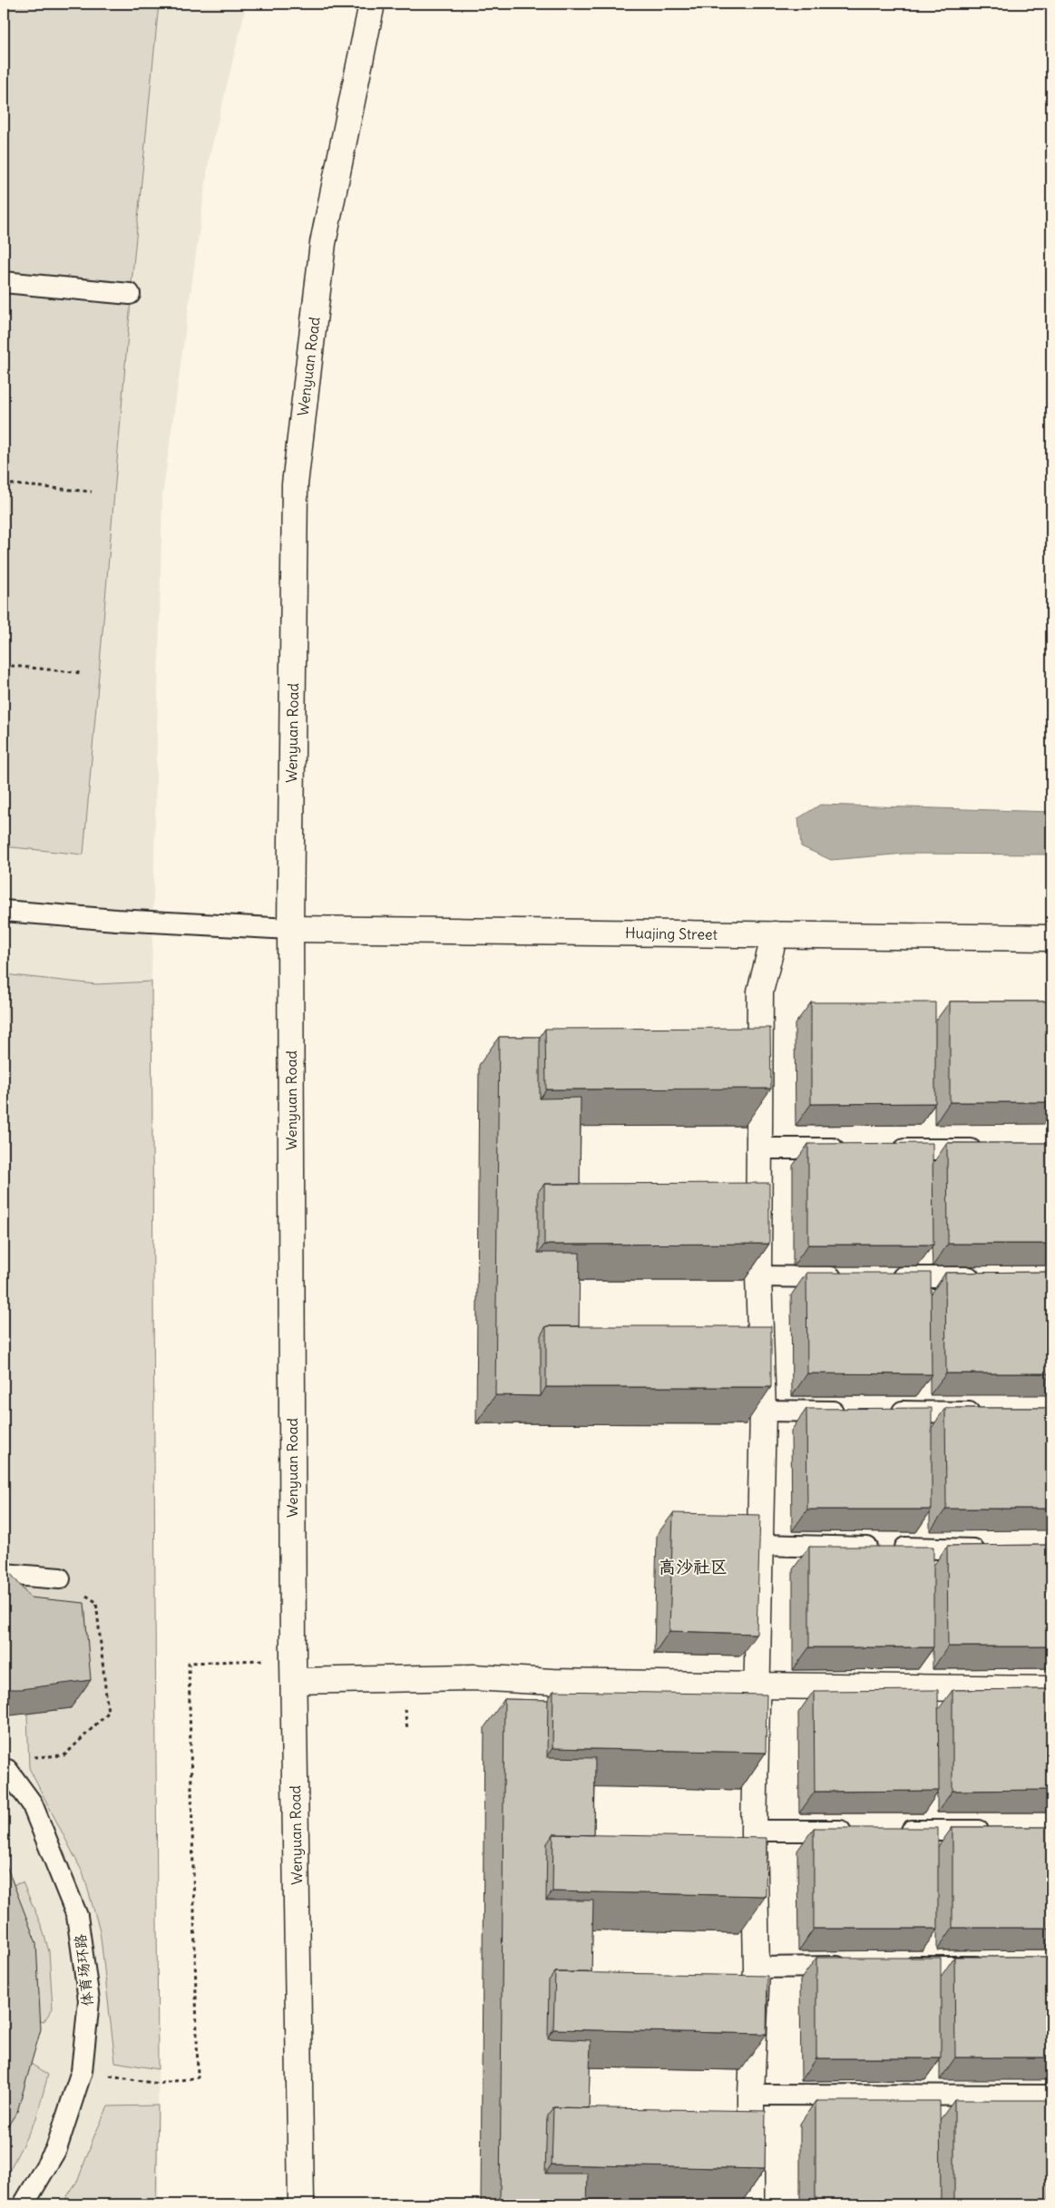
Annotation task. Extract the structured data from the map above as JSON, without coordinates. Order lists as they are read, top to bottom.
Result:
{
  "streets": {
    "street": ["Wenyuan Road", "Huajing Street"],
    "lane": ["体育场环路"]
  },
  "crossings": [
    ["Wenyuan Road", "Huajing Street"]
  ],
  "districts": ["高沙社区"]
}
